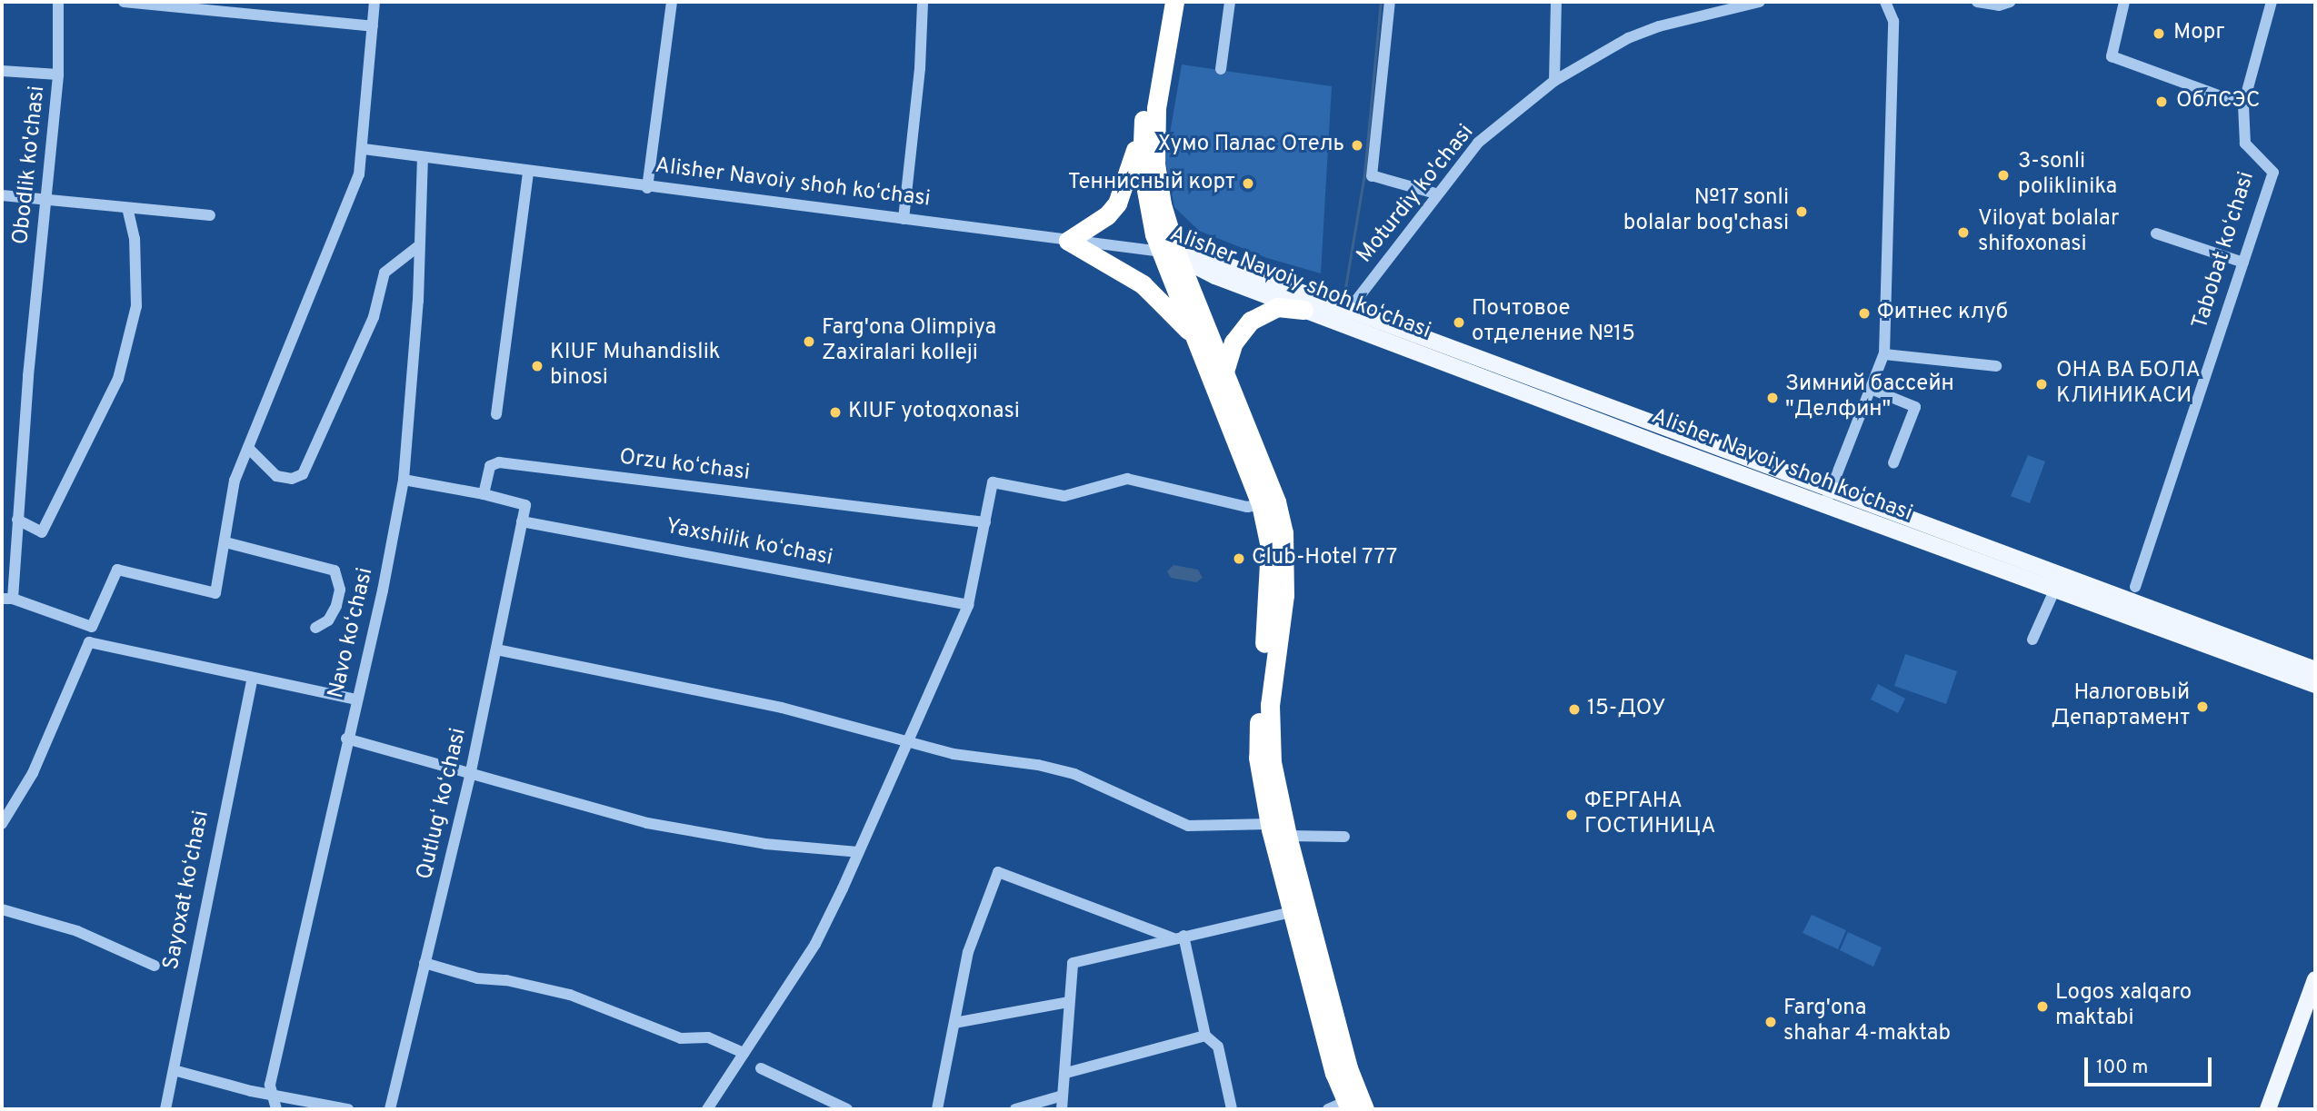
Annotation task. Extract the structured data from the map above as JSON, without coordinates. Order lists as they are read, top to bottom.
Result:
{
  "streets": {
    "main road": ["Alisher Navoiy shoh koʻchasi"],
    "street": [
      "Obodlik ko'chasi",
      "Moturdiy ko'chasi",
      "Tabobat koʻchasi",
      "Orzu koʻchasi",
      "Yaxshilik koʻchasi",
      "Navo koʻchasi",
      "Qutlugʻ koʻchasi",
      "Sayoxat koʻchasi"
    ]
  },
  "crossings": [
    ["Alisher Navoiy shoh koʻchasi", "Moturdiy ko'chasi"],
    ["Alisher Navoiy shoh koʻchasi", "Navo koʻchasi"],
    ["Orzu koʻchasi", "Qutlugʻ koʻchasi"],
    ["Yaxshilik koʻchasi", "Qutlugʻ koʻchasi"]
  ],
  "places": [
    "Морг",
    "ОблСЭС",
    "Хумо Палас Отель",
    "3-sonli poliklinika",
    "Теннисный корт",
    "№17 sonli bolalar bog'chasi",
    "Viloyat bolalar shifoxonasi",
    "Фитнес клуб",
    "Почтовое отделение №15",
    "Farg'ona Olimpiya Zaxiralari kolleji",
    "KIUF Muhandislik binosi",
    "ОНА ВА БОЛА КЛИНИКАСИ",
    "Зимний бассейн \"Делфин\"",
    "KIUF yotoqxonasi",
    "Club-Hotel 777",
    "Налоговый Департамент",
    "15-ДОУ",
    "ФЕРГАНА ГОСТИНИЦА",
    "Logos xalqaro maktabi",
    "Farg'ona shahar 4-maktab"
  ],
  "scale_bar": "100 m"
}
